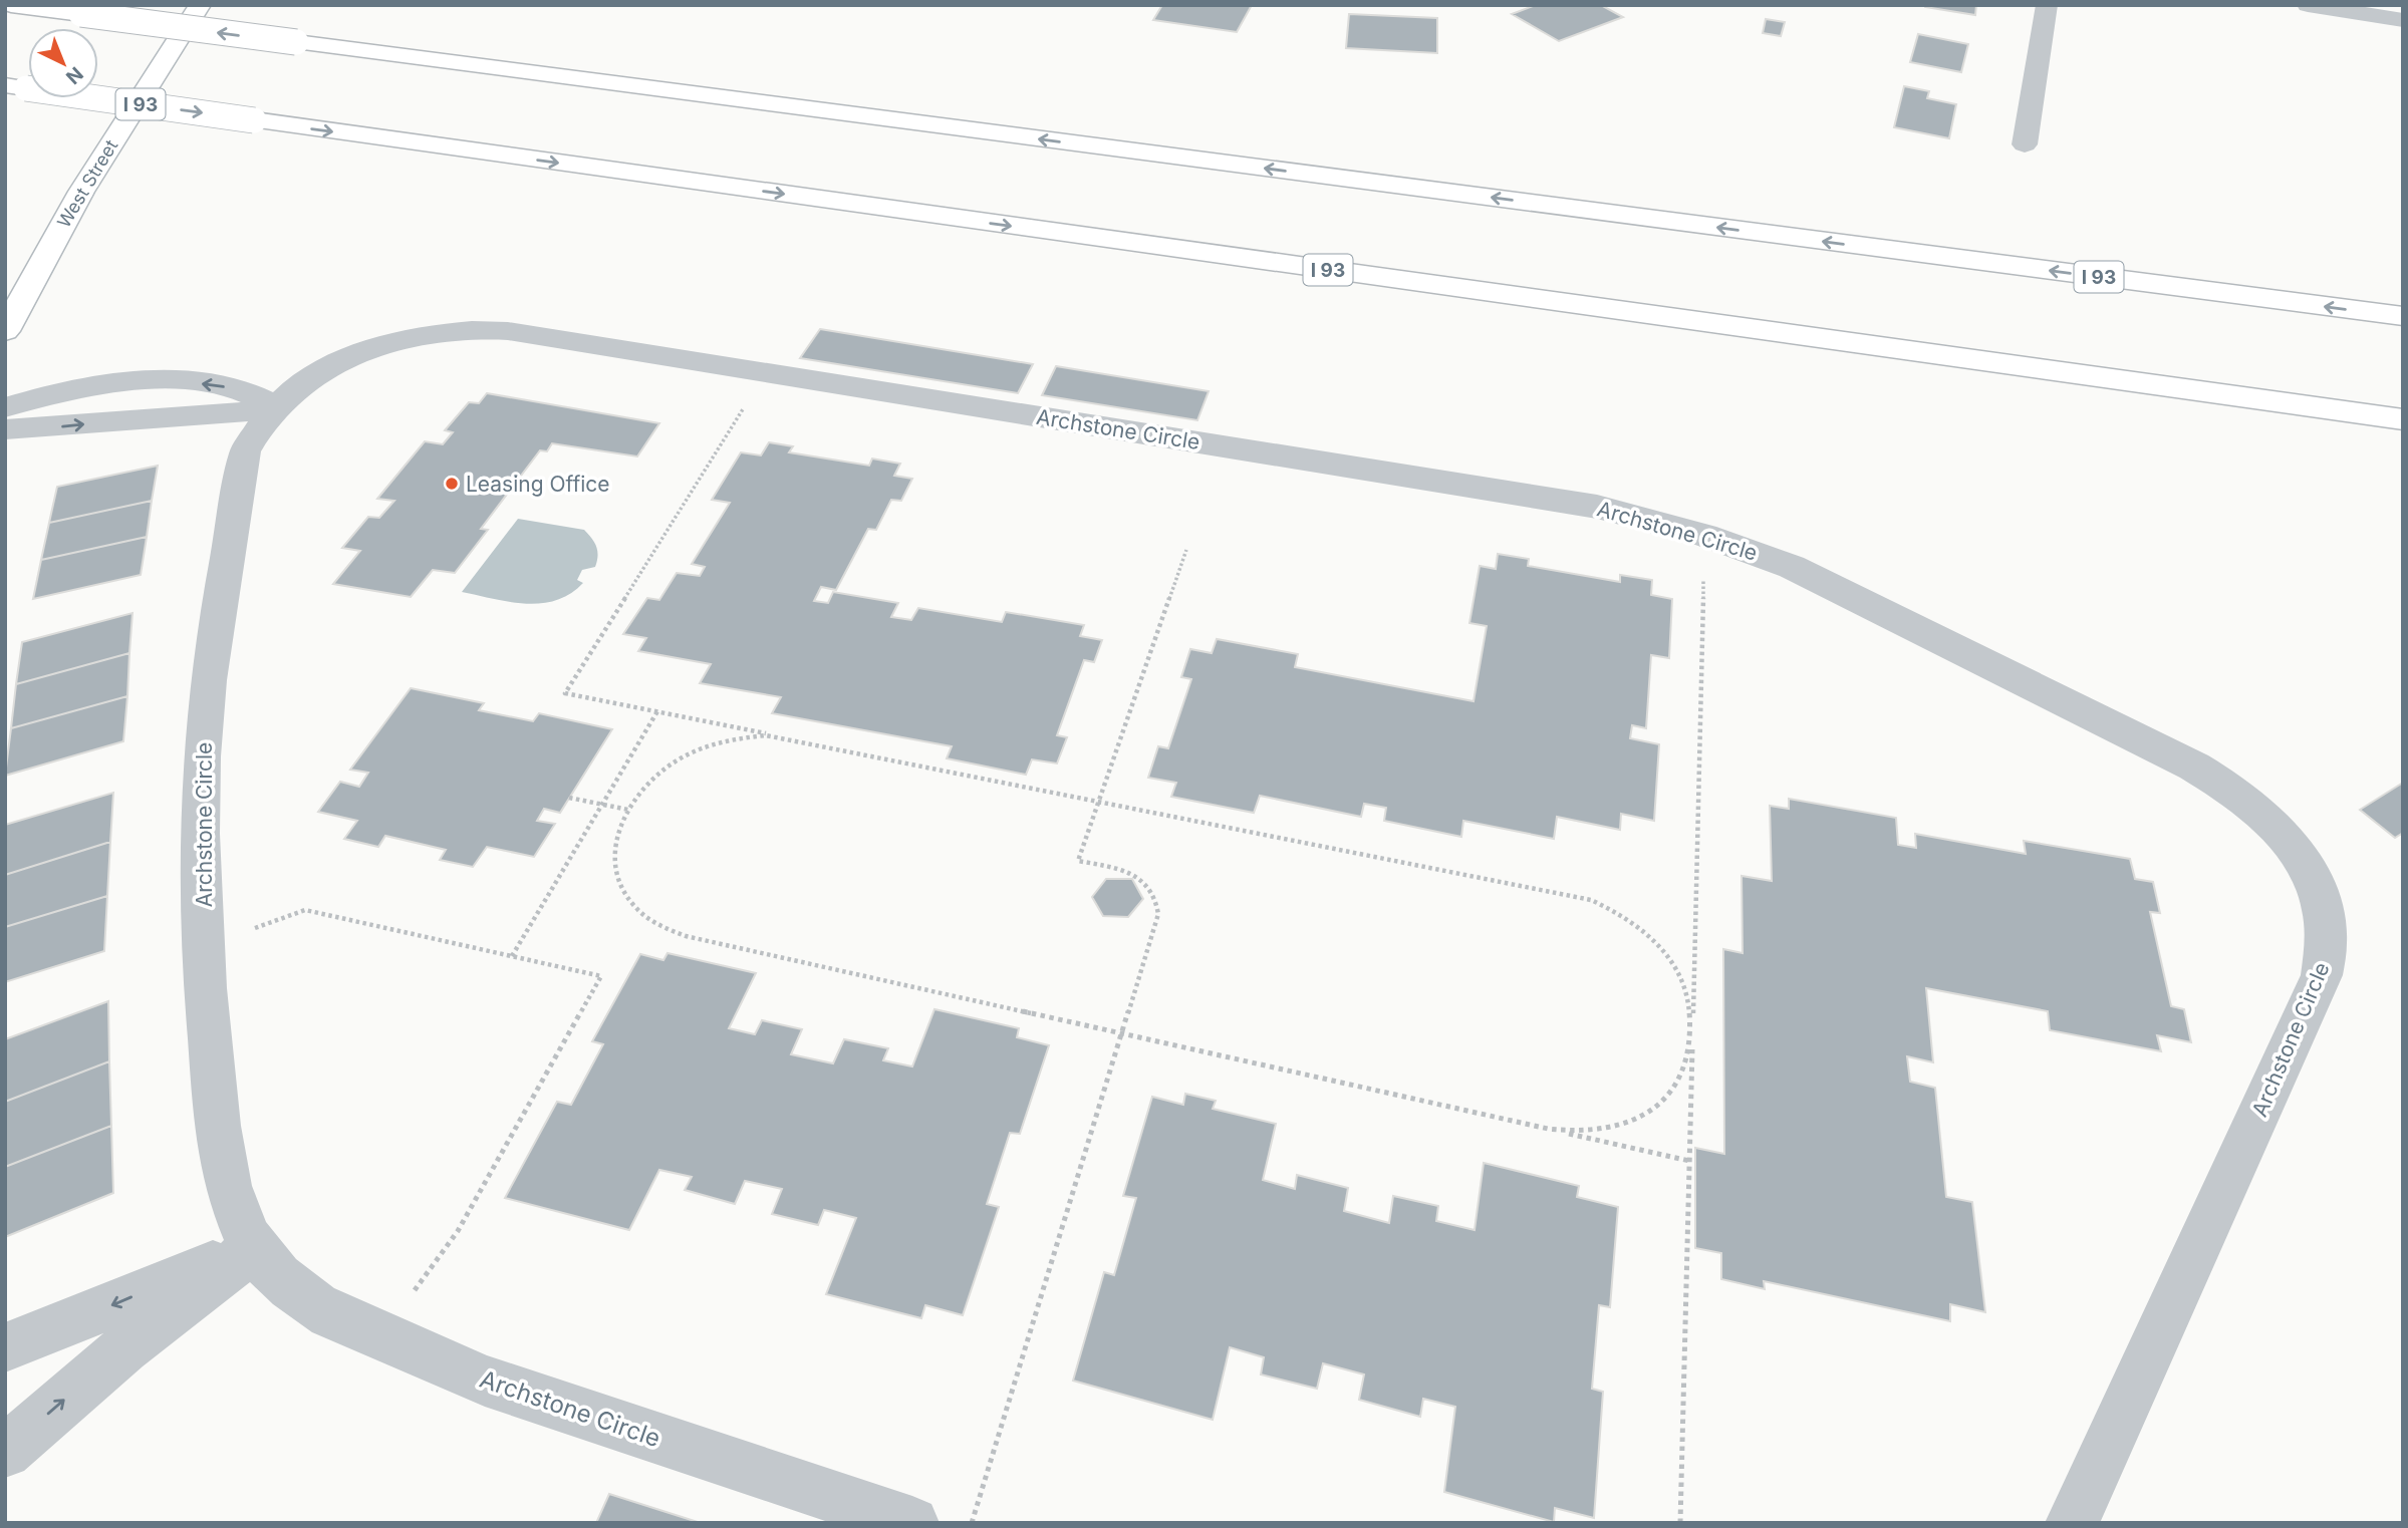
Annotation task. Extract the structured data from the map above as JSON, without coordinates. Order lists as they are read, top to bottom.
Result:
{
  "streets": {
    "main road": ["I 93", "West Street"],
    "street": ["Archstone Circle"]
  },
  "places": ["Leasing Office"],
  "north": "bottom right"
}
